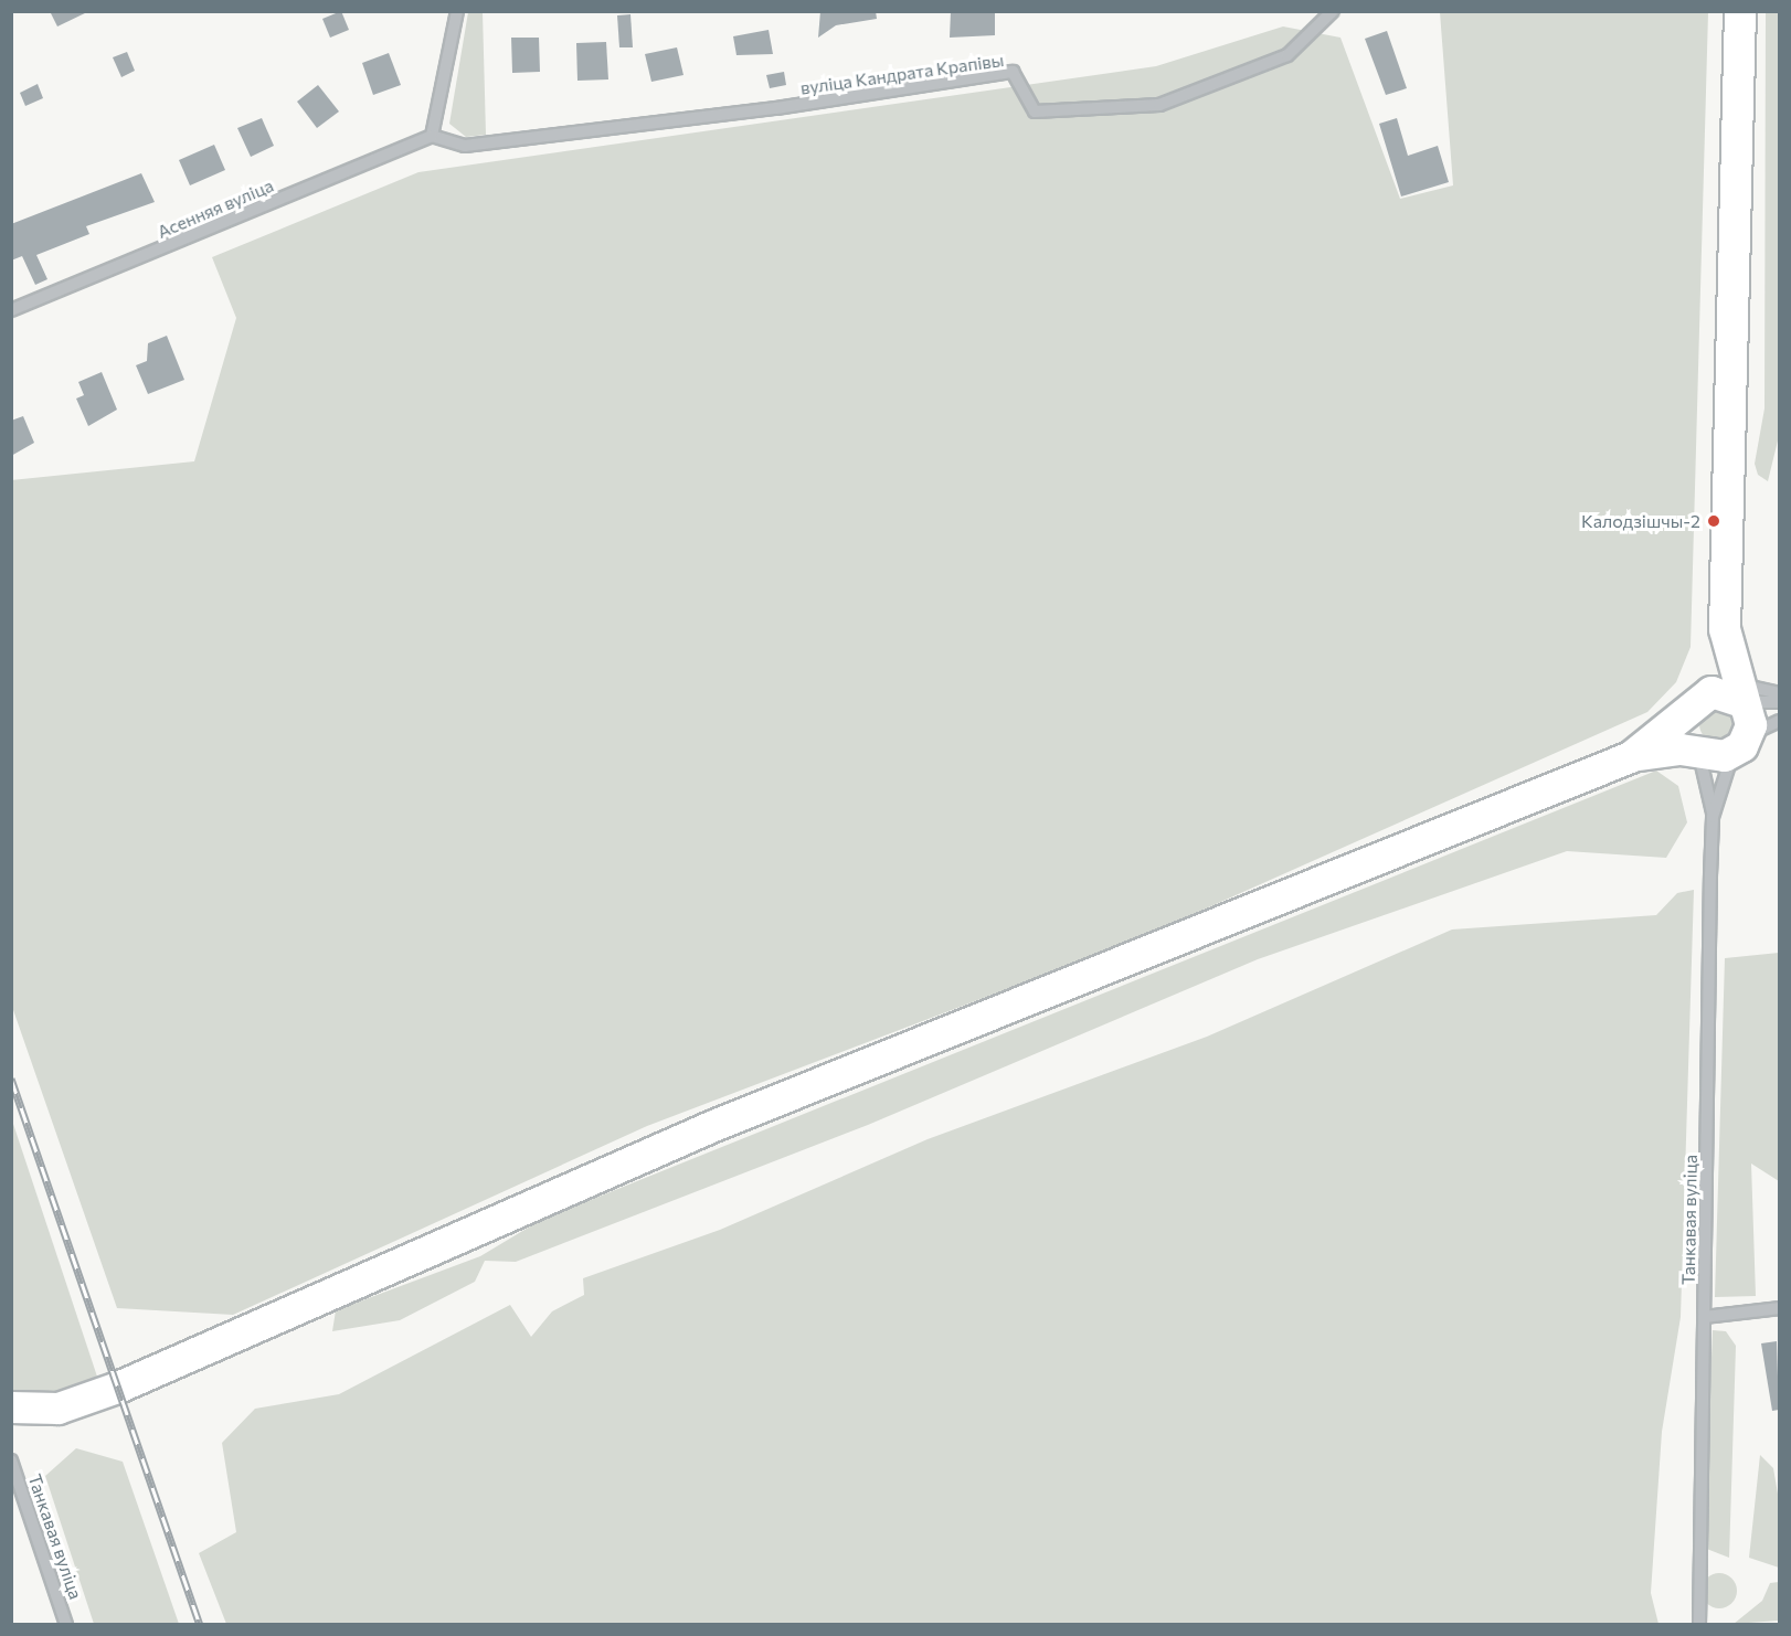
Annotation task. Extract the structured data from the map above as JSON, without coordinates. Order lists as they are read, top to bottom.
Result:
{
  "streets": {
    "street": ["вуліца Кандрата Крапівы", "Асенняя вуліца", "Танкавая вуліца"]
  },
  "crossings": [
    ["вуліца Кандрата Крапівы", "Асенняя вуліца"]
  ],
  "places": ["Калодзішчы-2"]
}
